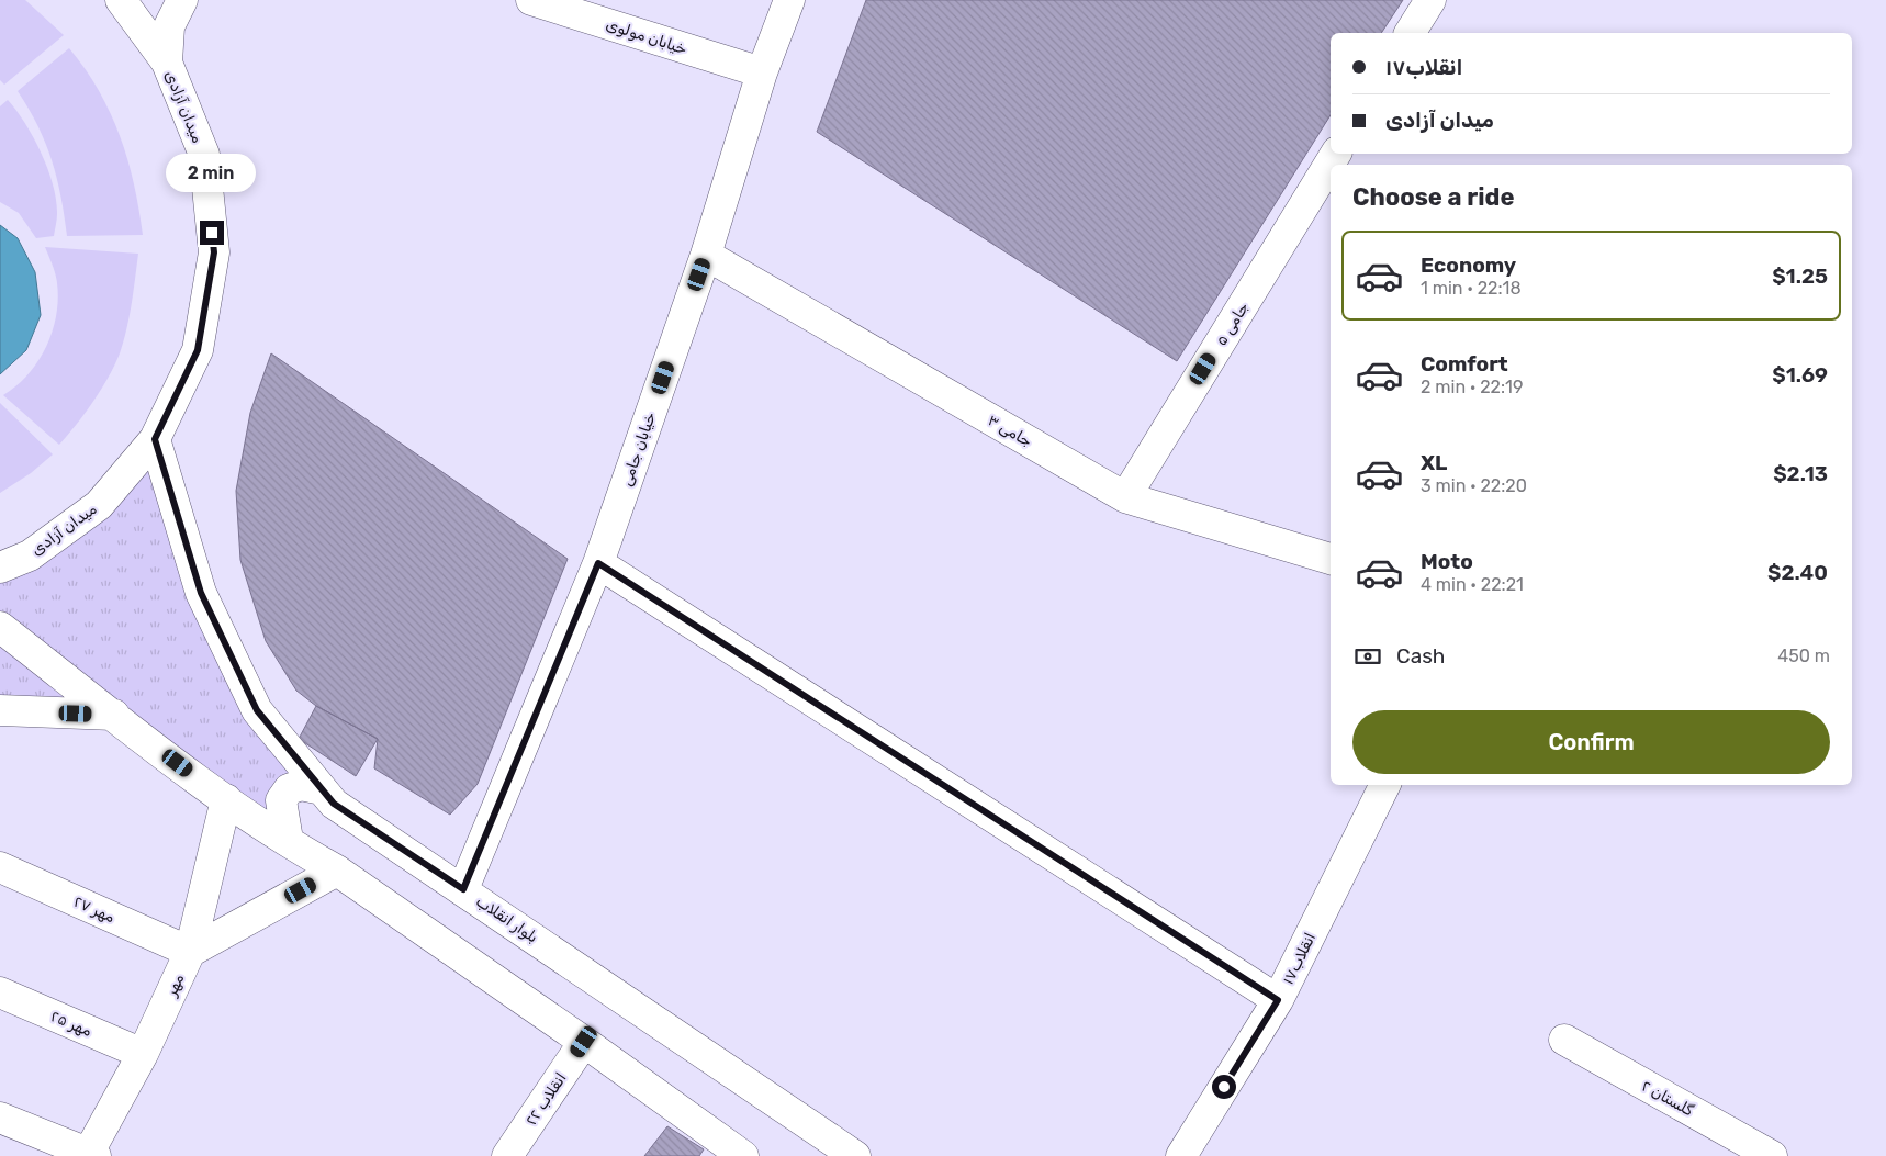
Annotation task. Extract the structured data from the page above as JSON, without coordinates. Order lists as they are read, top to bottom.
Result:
{
  "streets": {
    "street": [
      "خیابان مولوی",
      "میدان آزادی",
      "جامی ۵",
      "جامی ۳",
      "خیابان جامی",
      "مهر ۲۷",
      "بلوار انقلاب",
      "انقلاب۱۷",
      "مهر",
      "مهر ۲۵",
      "گلستان ۲",
      "انقلاب ۲۲"
    ]
  },
  "crossings": [
    ["خیابان مولوی", "خیابان جامی"],
    ["میدان آزادی", "بلوار انقلاب"],
    ["جامی ۵", "جامی ۳"],
    ["جامی ۳", "خیابان جامی"],
    ["خیابان جامی", "بلوار انقلاب"],
    ["مهر ۲۷", "مهر"],
    ["مهر", "مهر ۲۵"]
  ],
  "page": {
    "banner": ["انقلاب۱۷", "میدان آزادی"],
    "bubble": "2 min",
    "heading": "Choose a ride",
    "list": [
      {
        "name": "Economy",
        "note": "1 min · 22:18",
        "value": "$1.25"
      },
      {
        "name": "Comfort",
        "note": "2 min · 22:19",
        "value": "$1.69"
      },
      {
        "name": "XL",
        "note": "3 min · 22:20",
        "value": "$2.13"
      },
      {
        "name": "Moto",
        "note": "4 min · 22:21",
        "value": "$2.40"
      }
    ],
    "pay": ["Cash", "450 m"],
    "buttons": "Confirm"
  }
}
